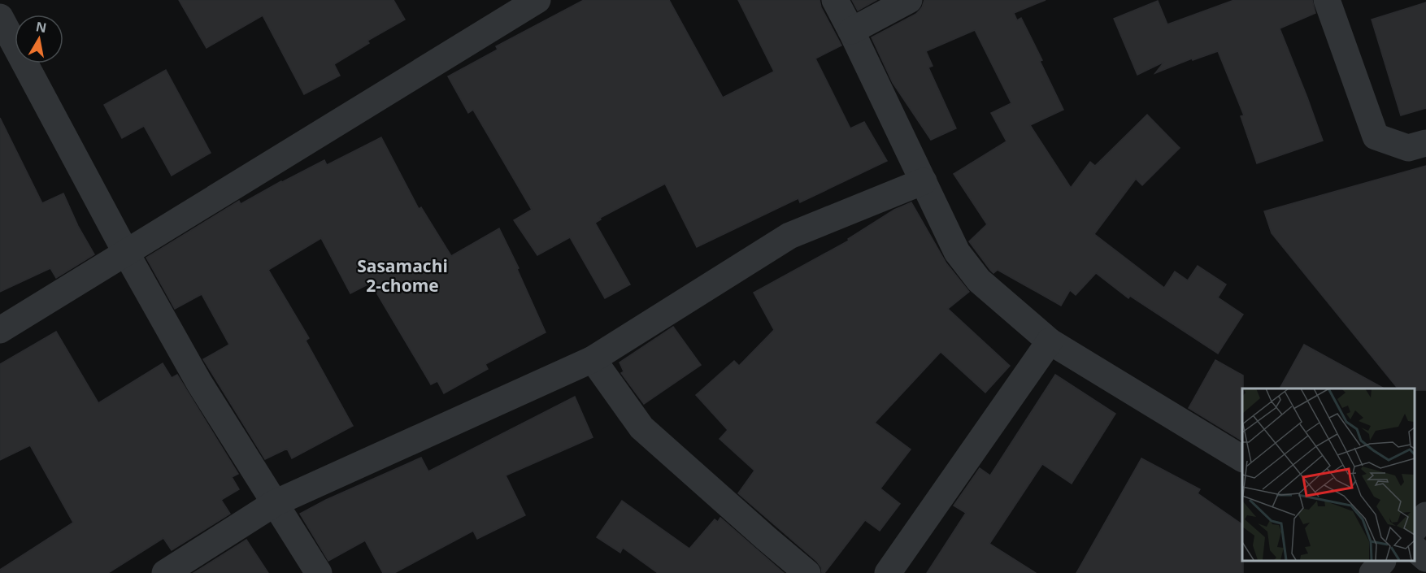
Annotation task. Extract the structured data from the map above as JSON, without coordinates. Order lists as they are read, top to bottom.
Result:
{
  "districts": ["Sasamachi 2-chome"],
  "north": "top"
}
